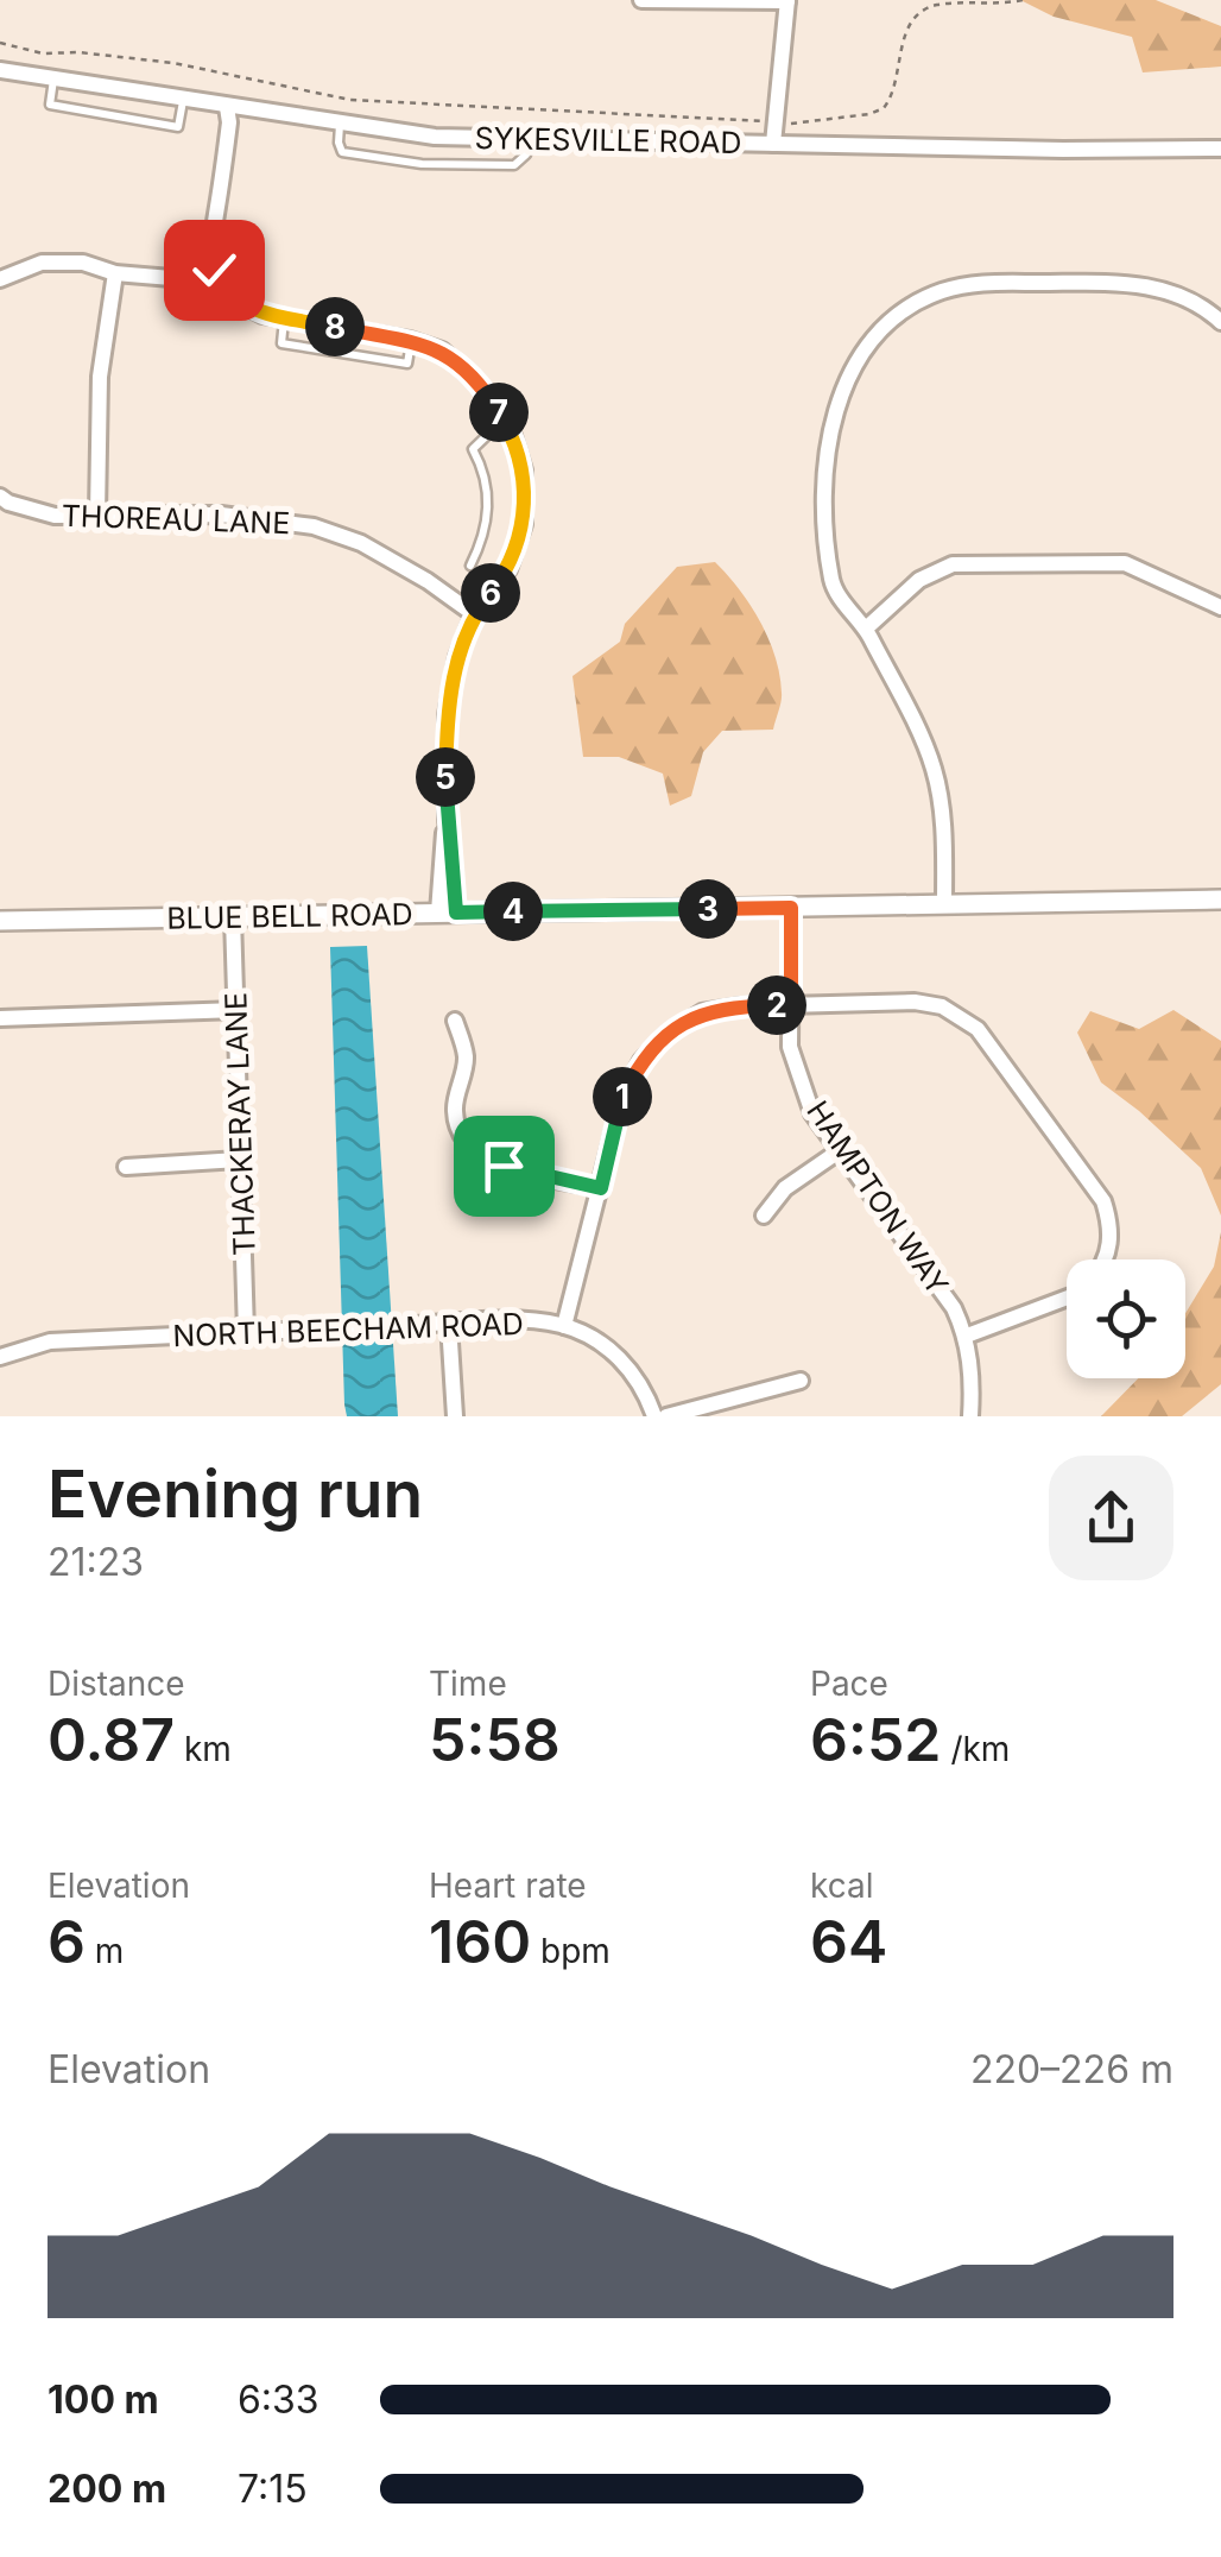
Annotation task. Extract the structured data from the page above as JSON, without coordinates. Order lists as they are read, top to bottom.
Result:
{
  "streets": {
    "street": [
      "SYKESVILLE ROAD",
      "THOREAU LANE",
      "BLUE BELL ROAD",
      "THACKERAY LANE",
      "HAMPTON WAY",
      "NORTH BEECHAM ROAD"
    ]
  },
  "crossings": [
    ["BLUE BELL ROAD", "THACKERAY LANE"],
    ["BLUE BELL ROAD", "HAMPTON WAY"],
    ["THACKERAY LANE", "NORTH BEECHAM ROAD"]
  ],
  "page": {
    "pins": [
      "8",
      "7",
      "6",
      "5",
      "3",
      "4",
      "2",
      "1"
    ],
    "heading": ["Evening run", "21:23"],
    "stats": [
      ["Distance", "0.87 km"],
      ["Time", "5:58"],
      ["Pace", "6:52 /km"],
      ["Elevation", "6 m"],
      ["Heart rate", "160 bpm"],
      ["kcal", "64"]
    ],
    "chart": ["Elevation", "220–226 m"],
    "list": [
      {
        "name": "100 m",
        "note": "6:33"
      },
      {
        "name": "200 m",
        "note": "7:15"
      }
    ]
  }
}
